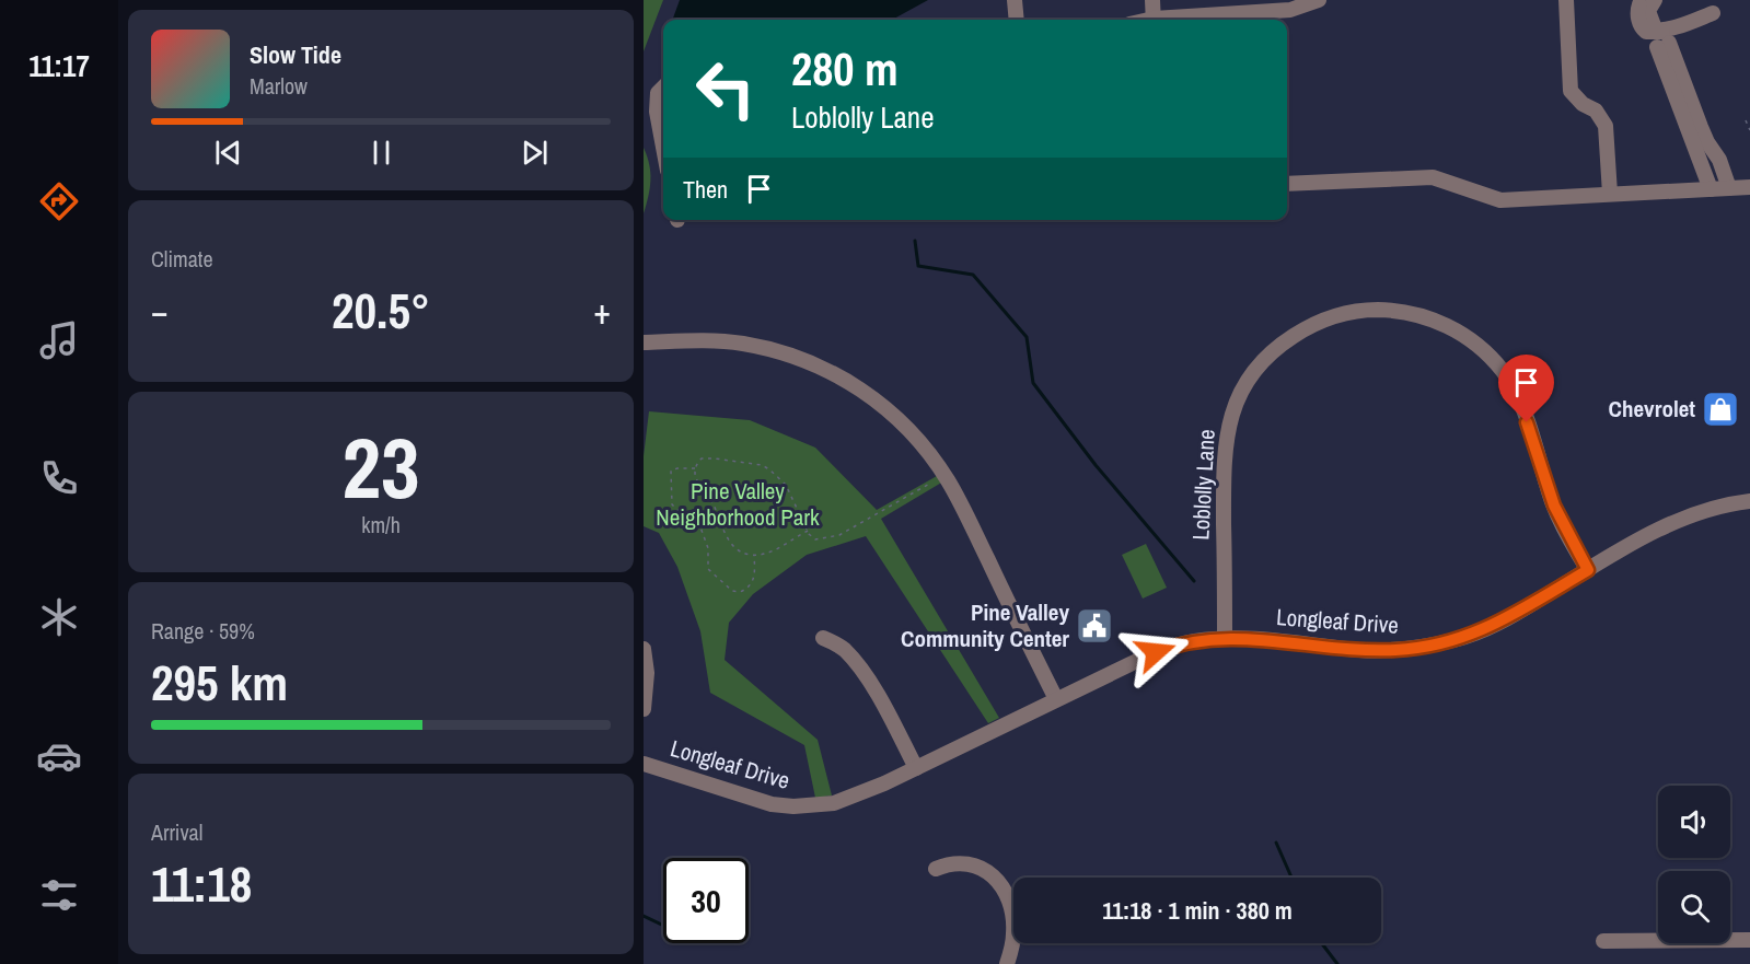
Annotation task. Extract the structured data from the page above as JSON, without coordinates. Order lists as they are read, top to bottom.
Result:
{
  "streets": {
    "street": ["Loblolly Lane", "Longleaf Drive"]
  },
  "crossings": [
    ["Loblolly Lane", "Longleaf Drive"]
  ],
  "parks": ["Pine Valley Neighborhood Park"],
  "places": {
    "shop": ["Chevrolet"],
    "public building": ["Pine Valley Community Center"]
  },
  "page": {
    "tabs": "11:17",
    "turn": ["280 m", "Loblolly Lane"],
    "song": ["Slow Tide", "Marlow"],
    "then": "Then",
    "tile": [
      "Climate",
      ["23", "km/h"],
      ["Range · 59%", "295 km"],
      ["Arrival", "11:18"]
    ],
    "heat": ["−", "20.5°", "+"],
    "limit": "30",
    "trip": "11:18 · 1 min · 380 m"
  }
}
